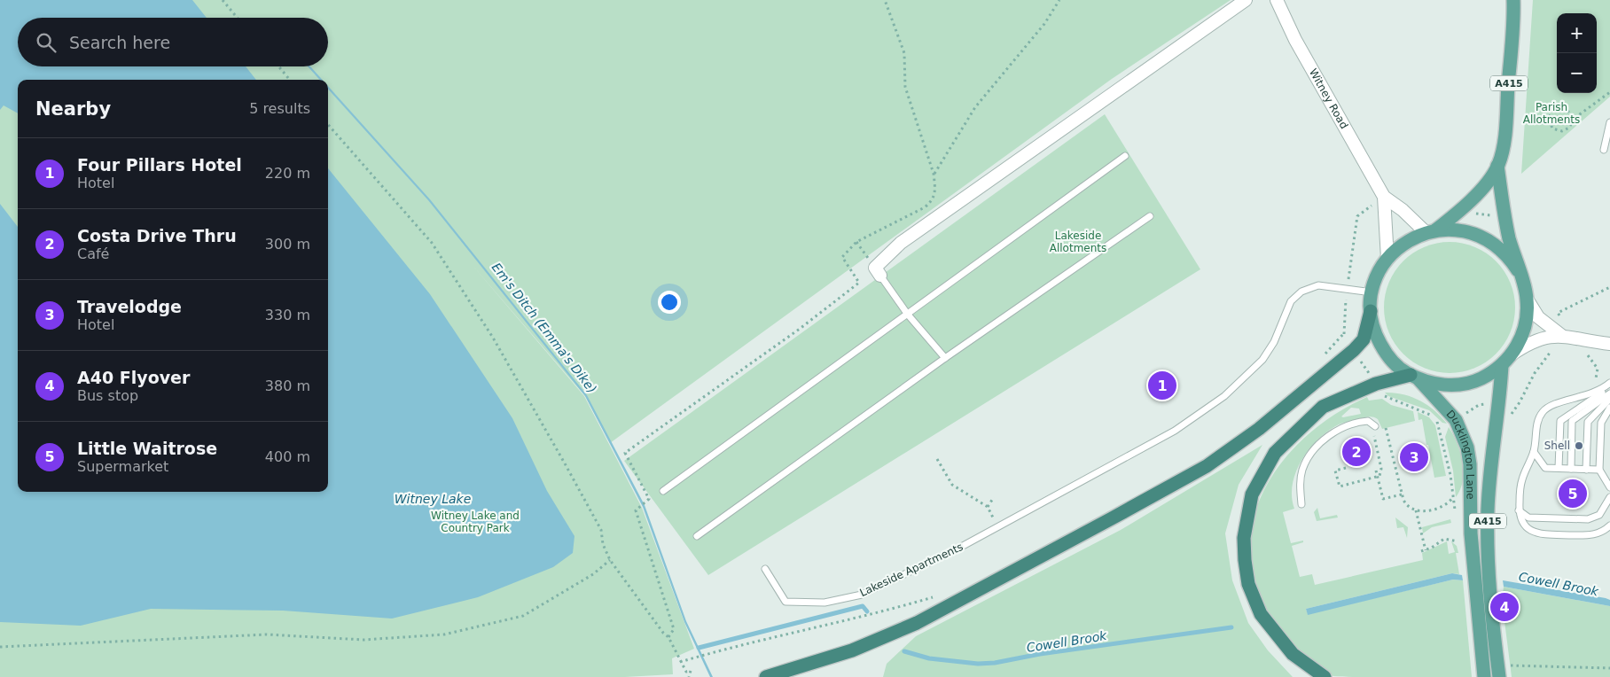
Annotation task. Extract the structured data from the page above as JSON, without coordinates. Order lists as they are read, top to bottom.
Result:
{
  "streets": {
    "main road": ["A415", "Ducklington Lane"],
    "street": ["Witney Road"],
    "lane": ["Lakeside Apartments"]
  },
  "crossings": [
    ["A415", "Witney Road"],
    ["A415", "Ducklington Lane"],
    ["A415", "Lakeside Apartments"],
    ["Witney Road", "Ducklington Lane"],
    ["Witney Road", "Lakeside Apartments"],
    ["Ducklington Lane", "Lakeside Apartments"]
  ],
  "water": ["Em's Ditch (Emma's Dike)", "Witney Lake", "Cowell Brook"],
  "parks": ["Parish Allotments", "Lakeside Allotments", "Witney Lake and Country Park"],
  "places": ["Shell"],
  "page": {
    "map_buttons": ["+", "−"],
    "search": "Search here",
    "heading": ["Nearby", "5 results"],
    "list": [
      {
        "mark": "1",
        "name": "Four Pillars Hotel",
        "note": "Hotel",
        "value": "220 m"
      },
      {
        "mark": "2",
        "name": "Costa Drive Thru",
        "note": "Café",
        "value": "300 m"
      },
      {
        "mark": "3",
        "name": "Travelodge",
        "note": "Hotel",
        "value": "330 m"
      },
      {
        "mark": "4",
        "name": "A40 Flyover",
        "note": "Bus stop",
        "value": "380 m"
      },
      {
        "mark": "5",
        "name": "Little Waitrose",
        "note": "Supermarket",
        "value": "400 m"
      }
    ],
    "pins": [
      "1",
      "2",
      "3",
      "5",
      "4"
    ]
  }
}
